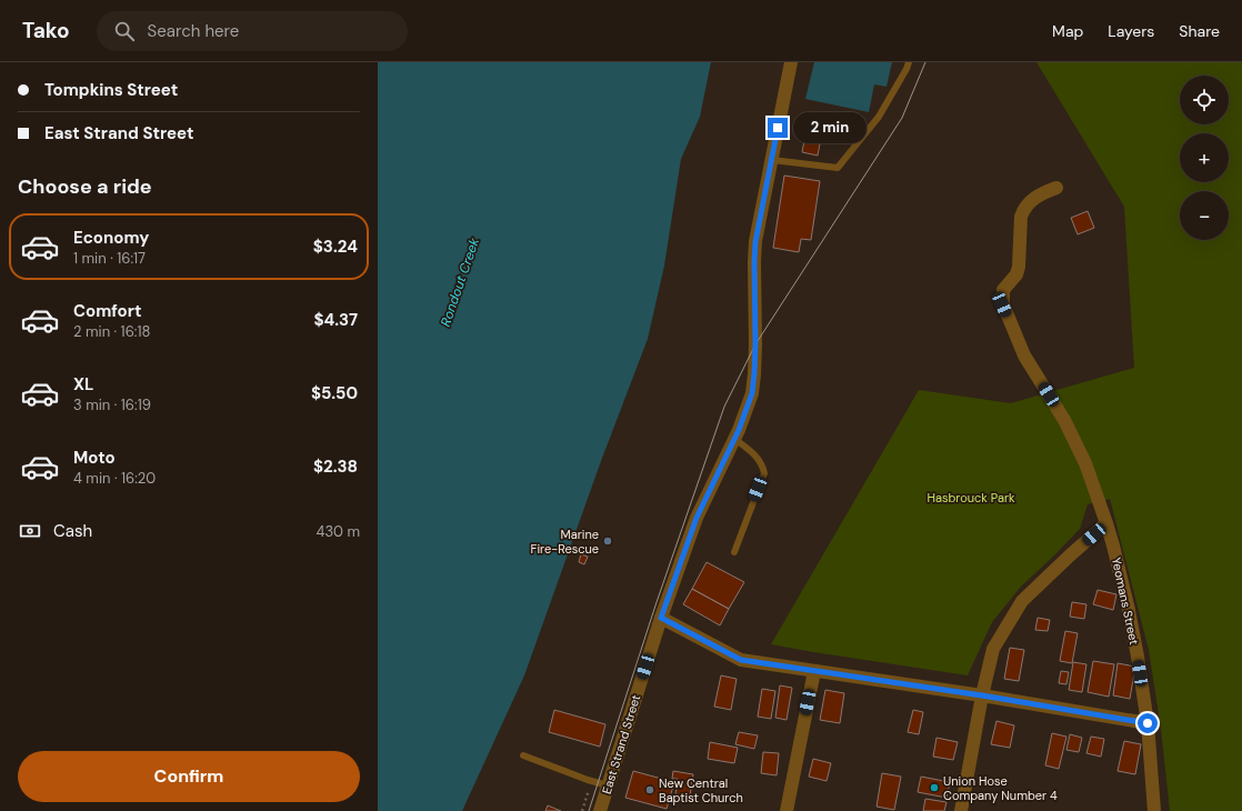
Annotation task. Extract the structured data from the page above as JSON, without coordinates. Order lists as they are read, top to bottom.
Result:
{
  "streets": {
    "street": ["Yeomans Street", "East Strand Street"]
  },
  "water": ["Rondout Creek"],
  "parks": ["Hasbrouck Park"],
  "places": ["Marine Fire-Rescue", "Union Hose Company Number 4", "New Central Baptist Church"],
  "page": {
    "header": "Tako",
    "search": "Search here",
    "nav": ["Map", "Layers", "Share"],
    "banner": ["Tompkins Street", "East Strand Street"],
    "map_buttons": ["+", "−"],
    "bubble": "2 min",
    "heading": "Choose a ride",
    "list": [
      {
        "name": "Economy",
        "note": "1 min · 16:17",
        "value": "$3.24"
      },
      {
        "name": "Comfort",
        "note": "2 min · 16:18",
        "value": "$4.37"
      },
      {
        "name": "XL",
        "note": "3 min · 16:19",
        "value": "$5.50"
      },
      {
        "name": "Moto",
        "note": "4 min · 16:20",
        "value": "$2.38"
      }
    ],
    "pay": ["Cash", "430 m"],
    "buttons": "Confirm"
  }
}
